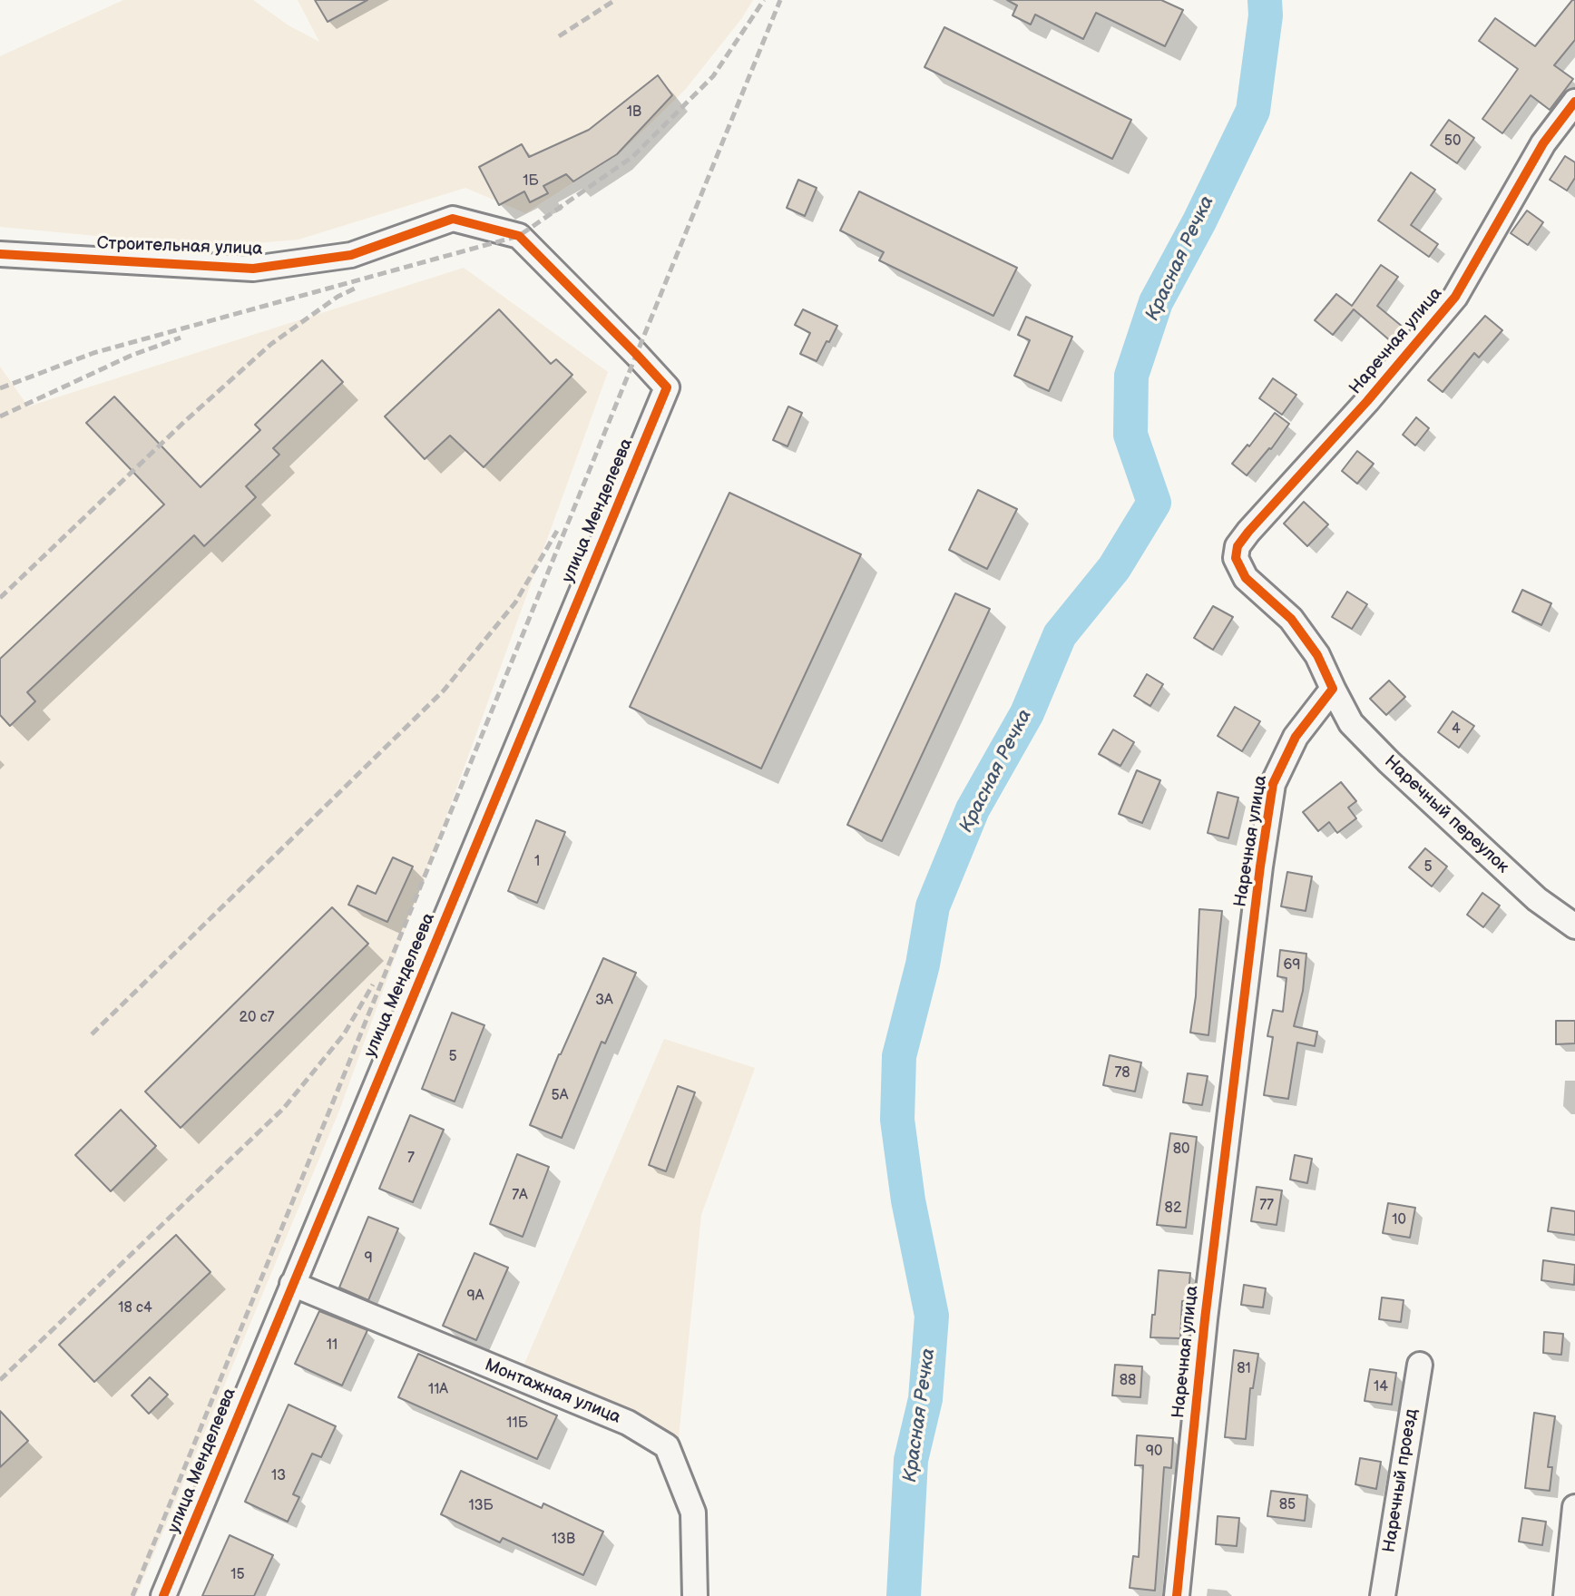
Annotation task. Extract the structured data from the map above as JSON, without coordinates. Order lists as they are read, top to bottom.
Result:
{
  "streets": {
    "street": [
      "Строительная улица",
      "Наречная улица",
      "улица Менделеева",
      "Наречный переулок",
      "Монтажная улица",
      "Наречный проезд"
    ]
  },
  "crossings": [
    ["Строительная улица", "улица Менделеева"],
    ["Наречная улица", "Наречный переулок"],
    ["улица Менделеева", "Монтажная улица"]
  ],
  "water": ["Красная Речка"],
  "house_numbers": [
    "1В",
    "50",
    "1Б",
    "4",
    "1",
    "5",
    "69",
    "3А",
    "20 с7",
    "5",
    "78",
    "5А",
    "80",
    "7",
    "7А",
    "77",
    "82",
    "10",
    "9",
    "9А",
    "18 с4",
    "11",
    "81",
    "88",
    "14",
    "11А",
    "11Б",
    "90",
    "13",
    "85",
    "13Б",
    "13В",
    "15"
  ]
}
